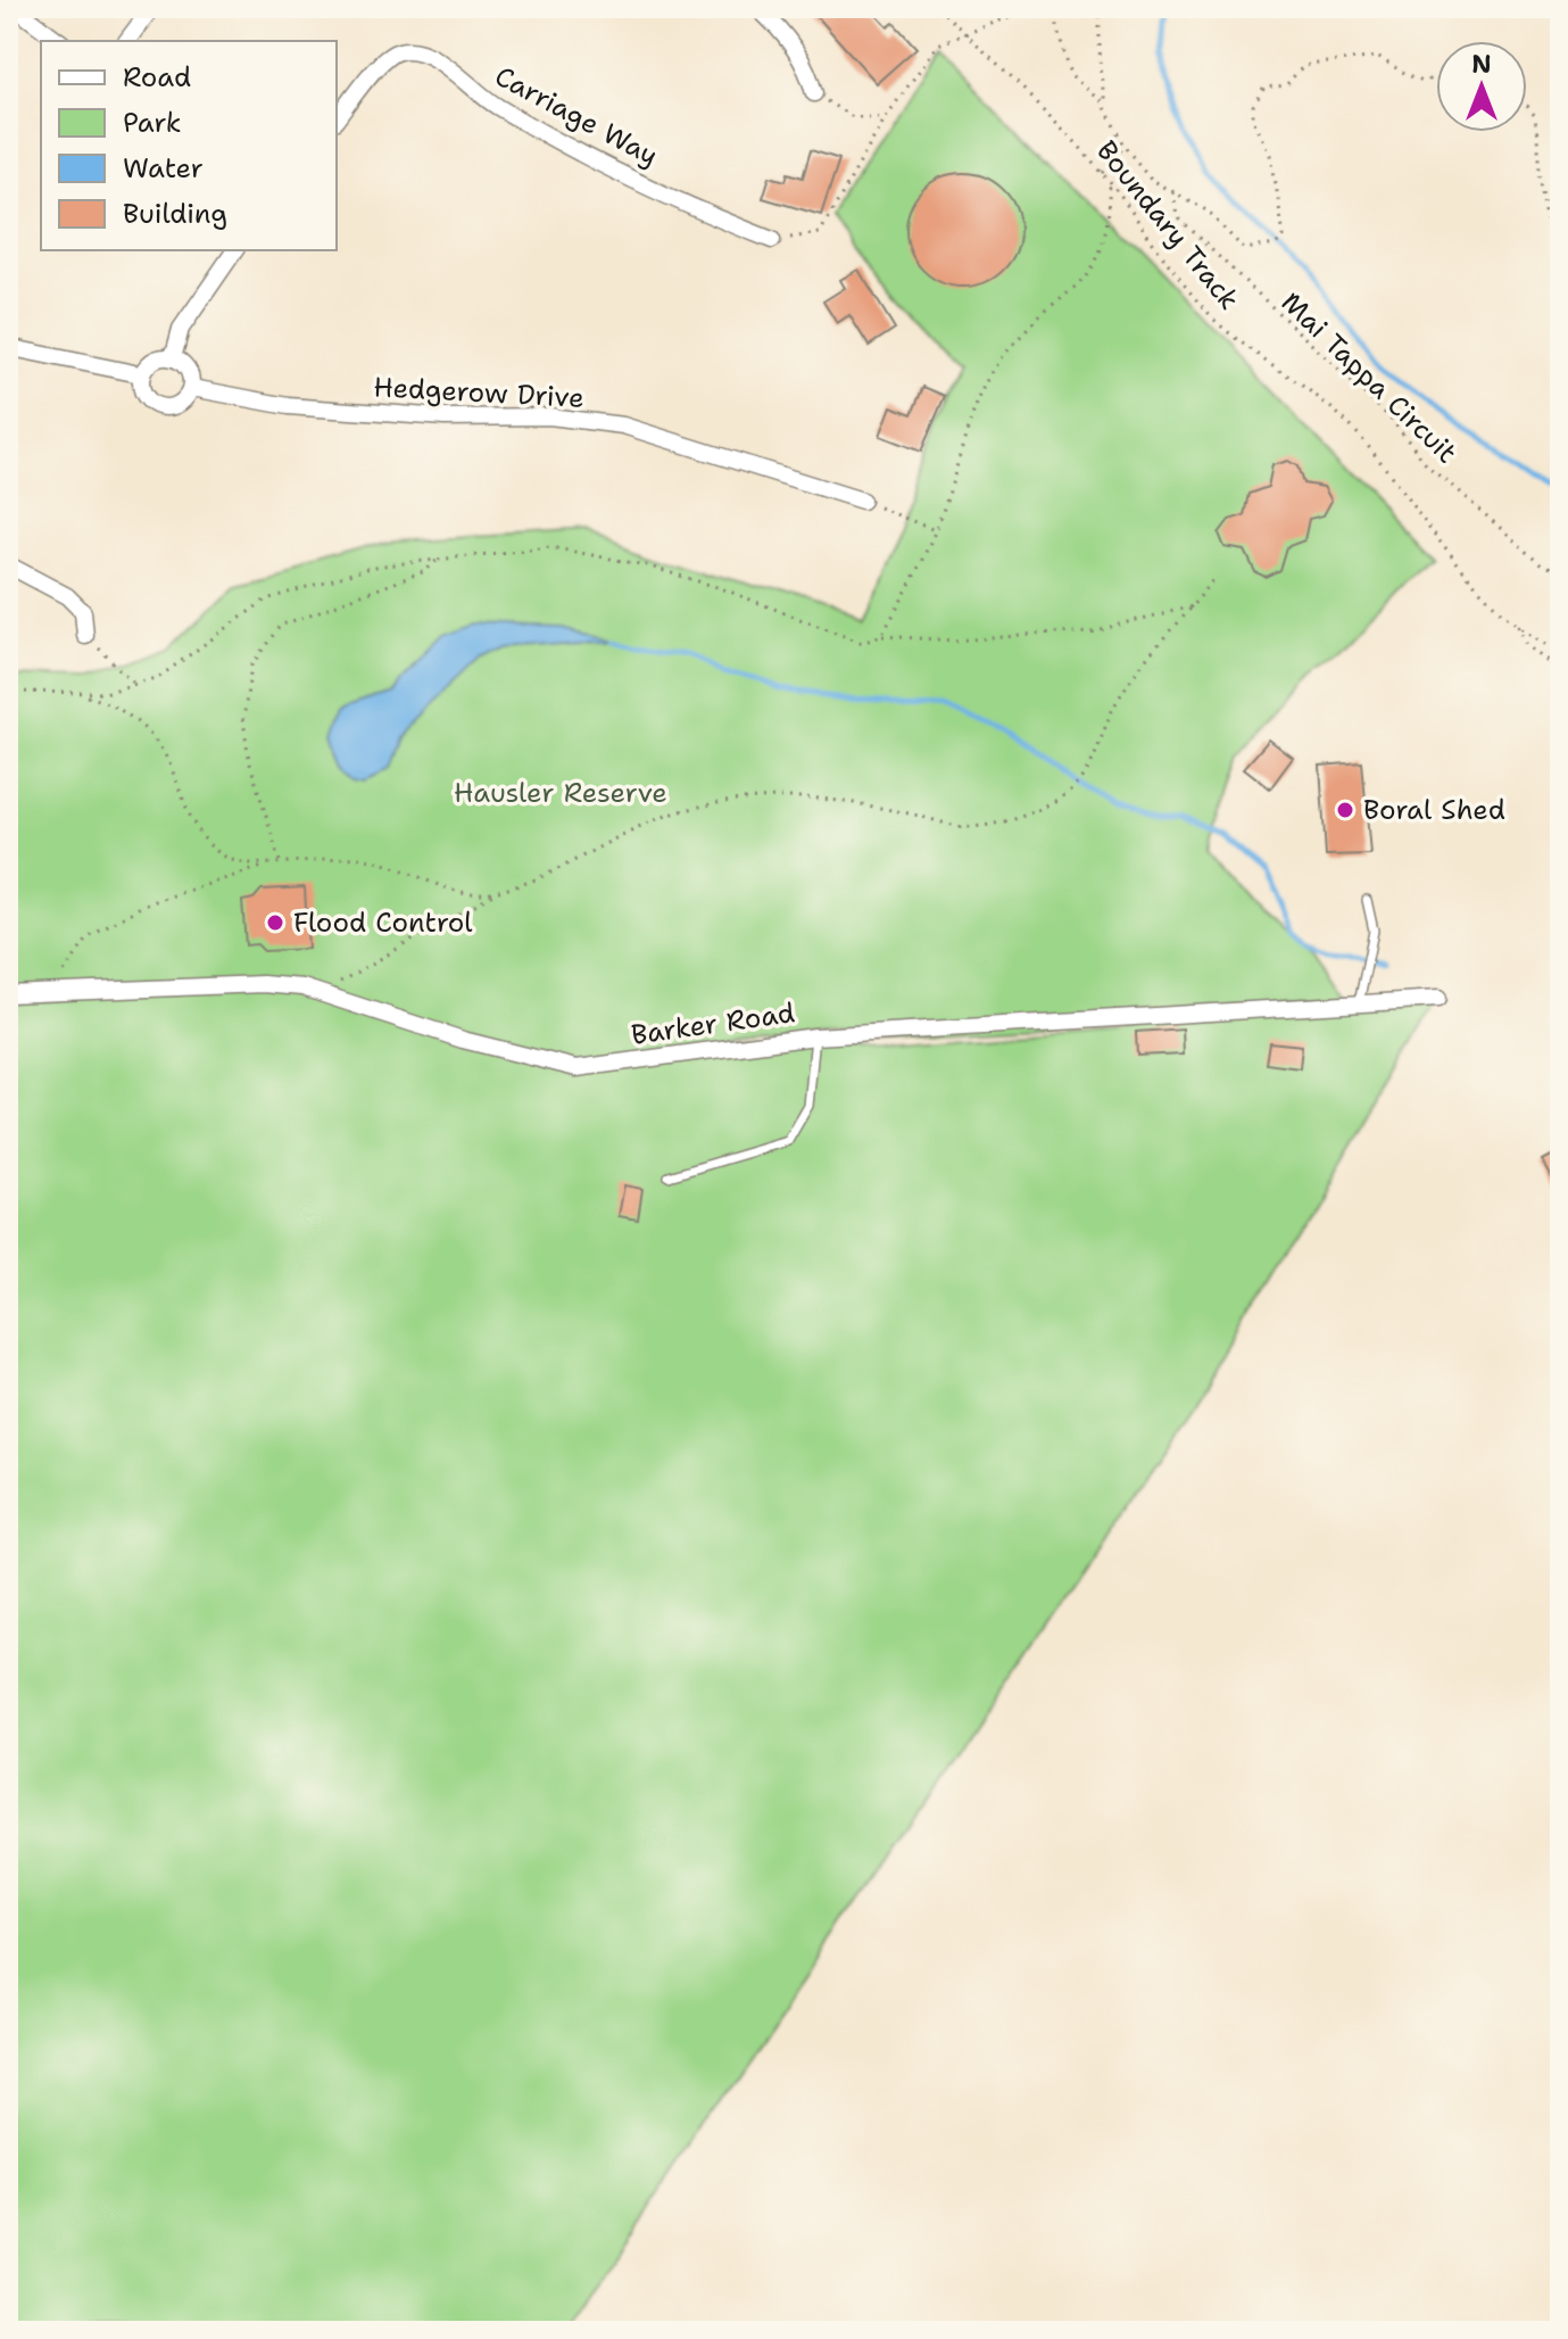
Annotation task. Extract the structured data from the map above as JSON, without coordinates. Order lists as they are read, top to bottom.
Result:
{
  "streets": {
    "street": ["Carriage Way", "Hedgerow Drive", "Barker Road"],
    "path": ["Boundary Track", "Mai Tappa Circuit"]
  },
  "parks": ["Hausler Reserve"],
  "places": ["Boral Shed", "Flood Control"],
  "legend": [
    "Road",
    "Park",
    "Water",
    "Building"
  ],
  "north": "top"
}
